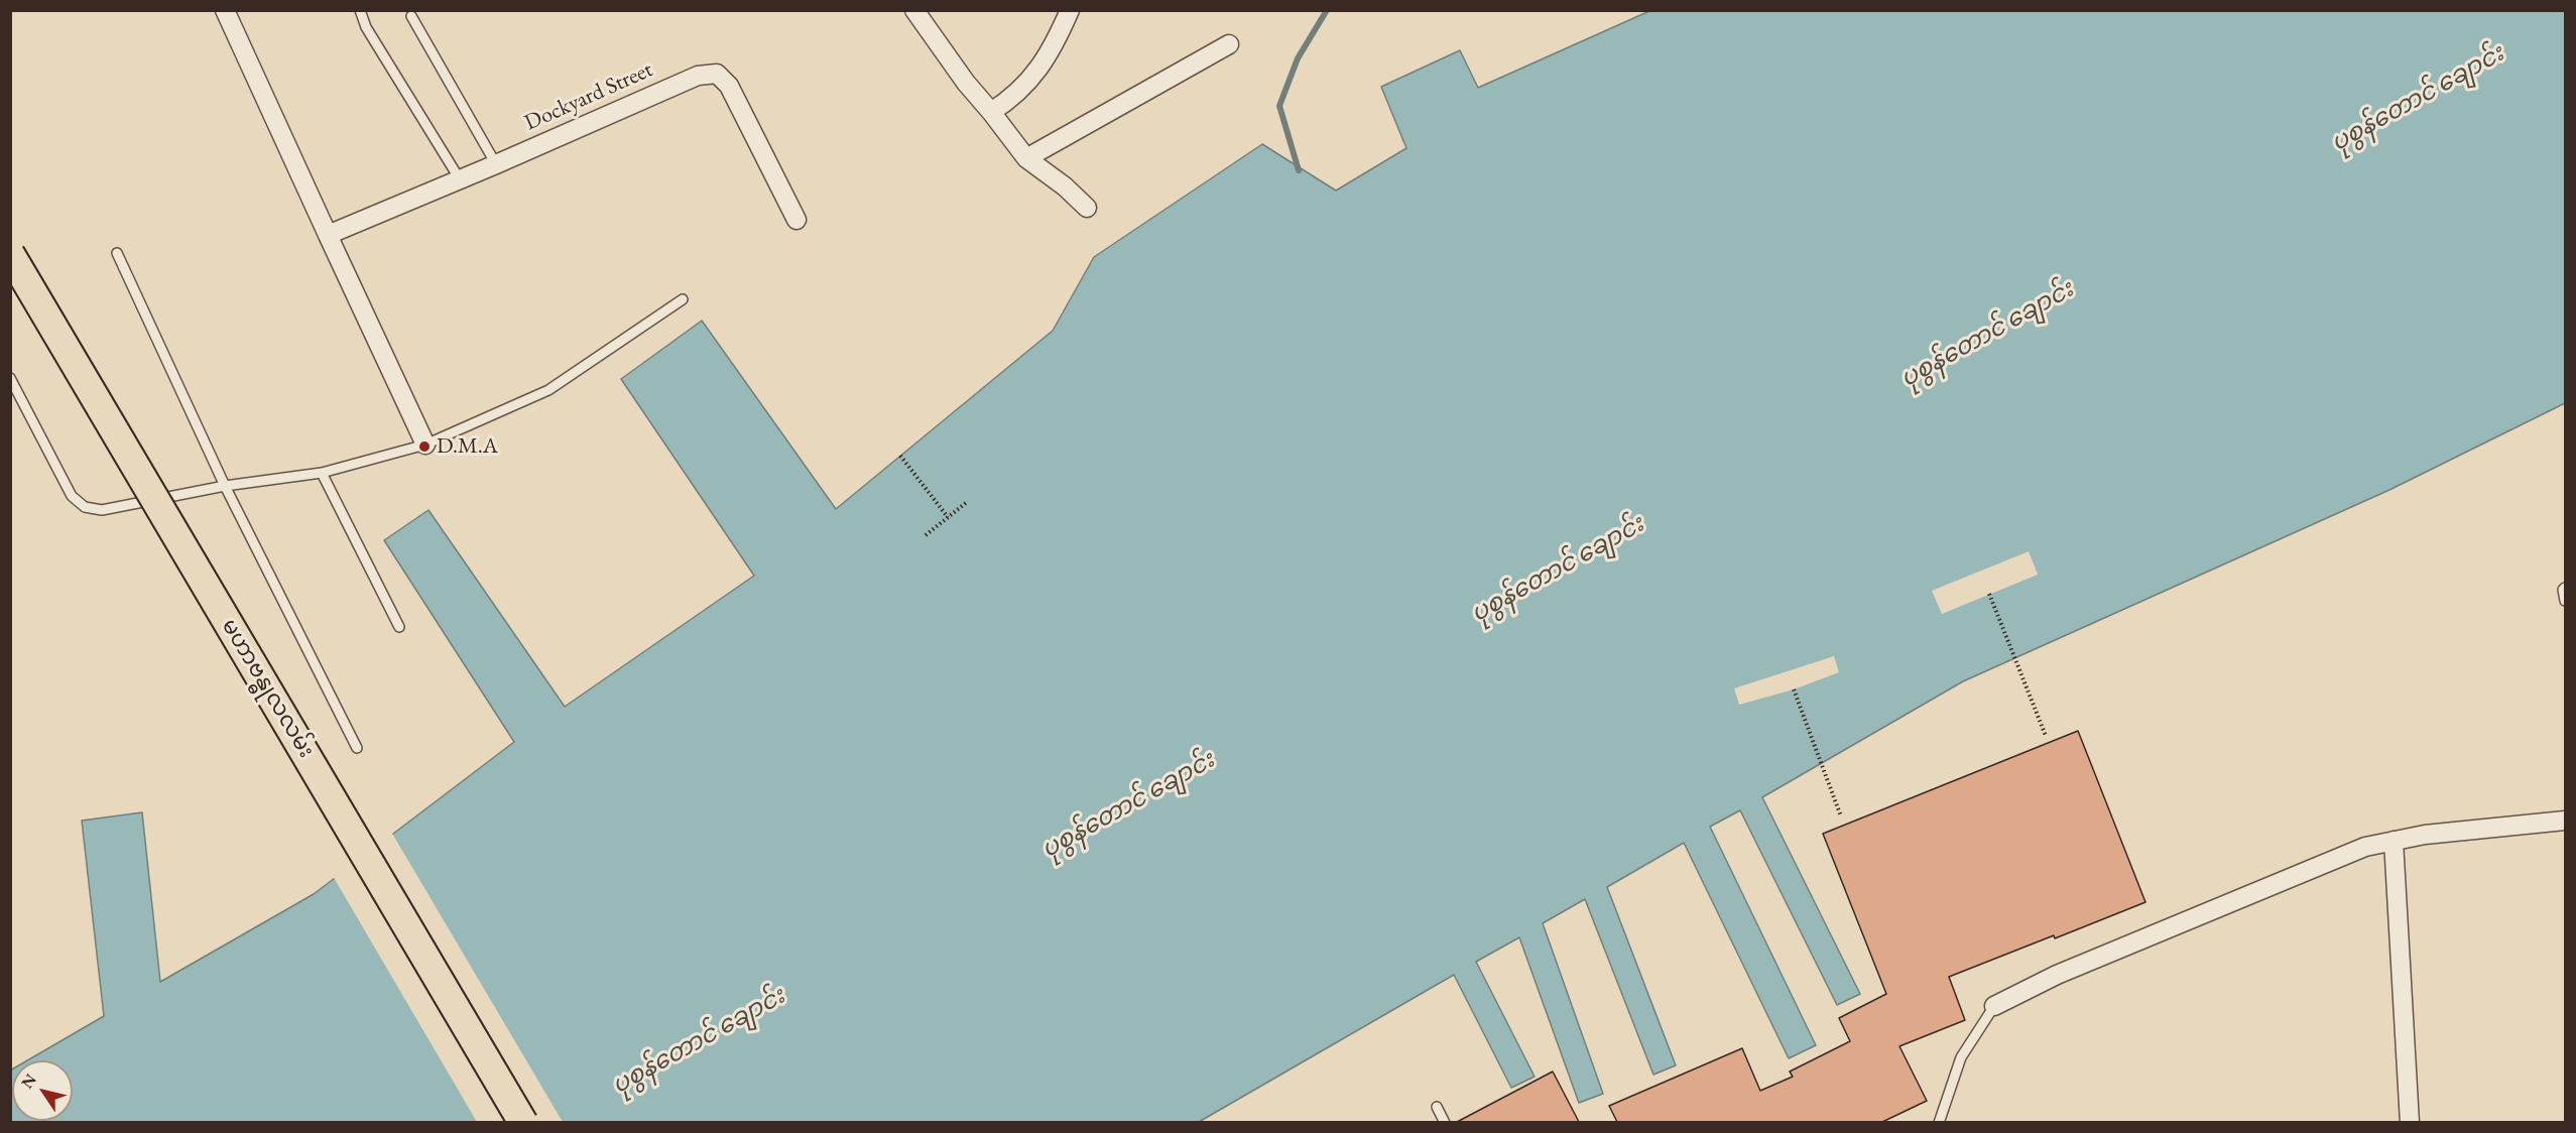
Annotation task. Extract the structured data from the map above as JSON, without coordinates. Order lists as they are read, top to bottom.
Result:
{
  "streets": {
    "main road": ["မဟာဗန္ဓုလလမ်း"],
    "street": ["Dockyard Street"]
  },
  "water": ["ပုစွန်တောင် ချောင်း"],
  "places": ["D.M.A"],
  "north": "top left"
}
